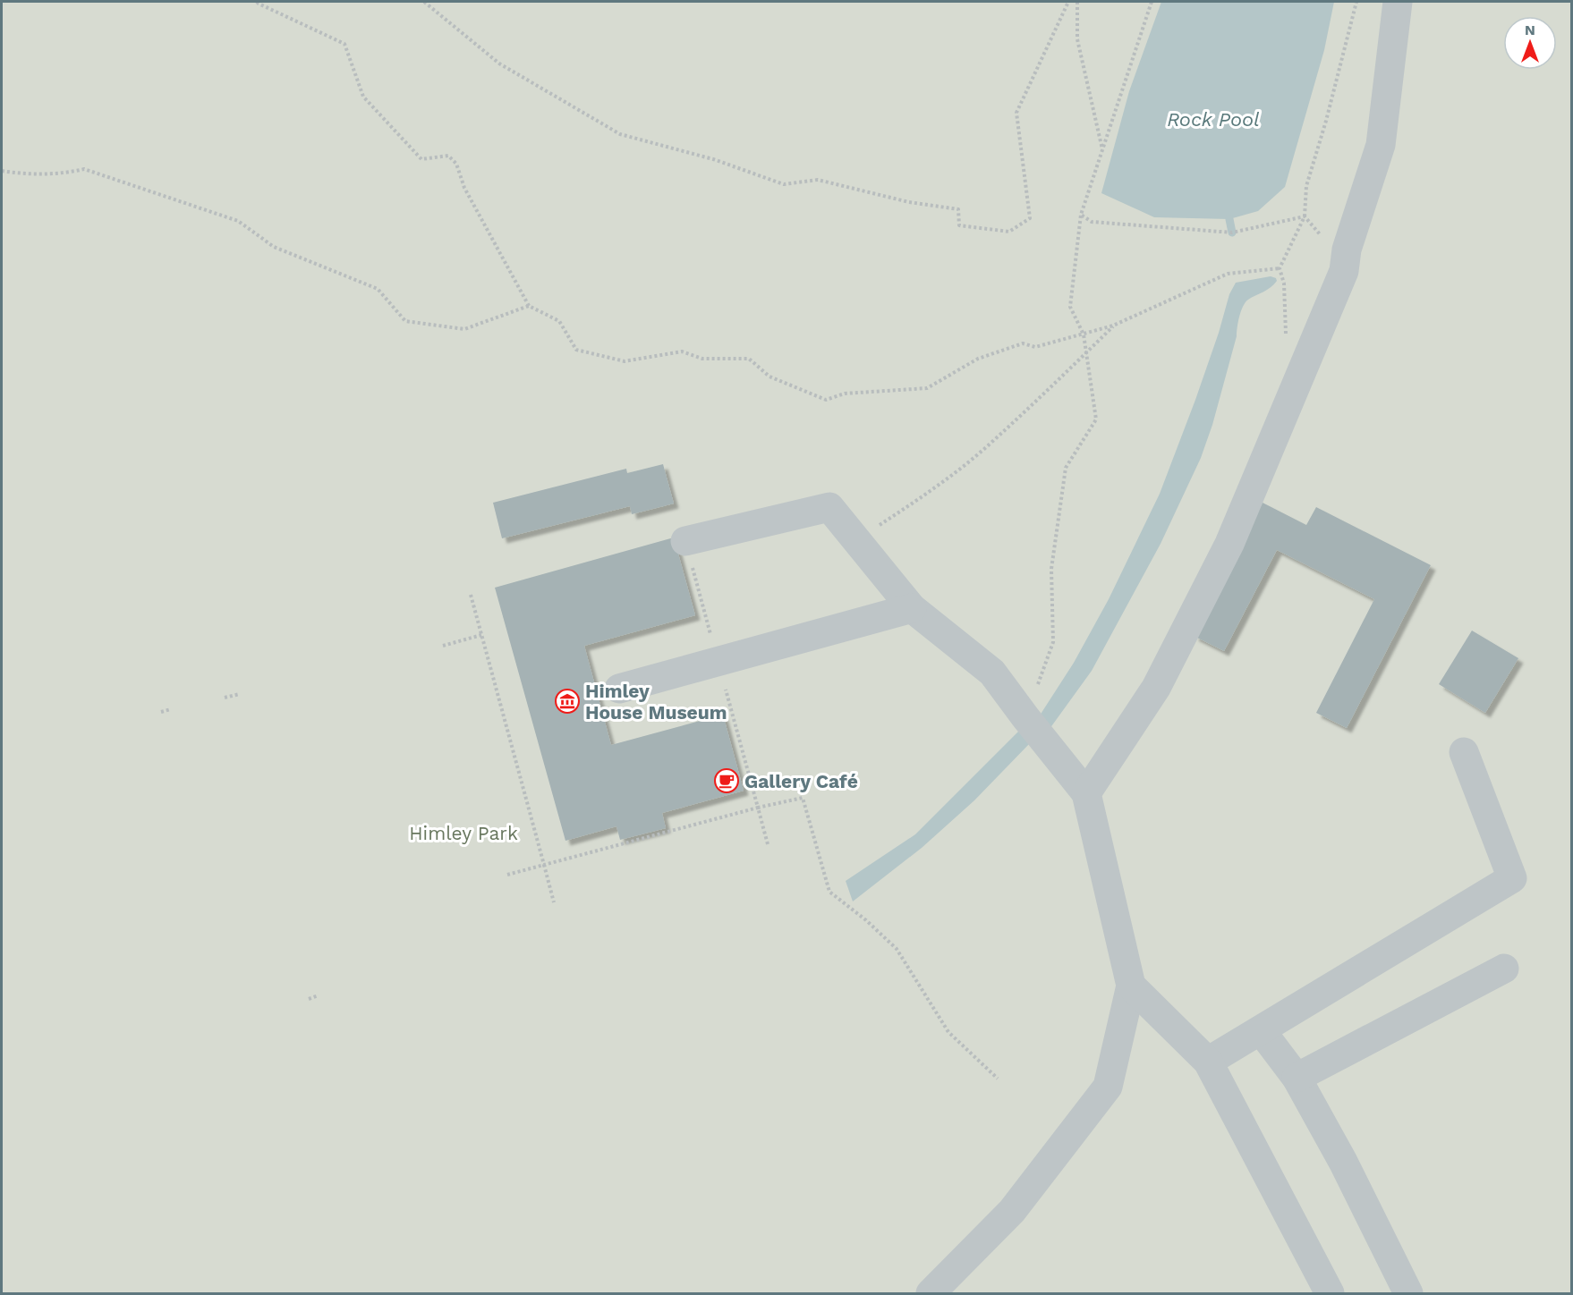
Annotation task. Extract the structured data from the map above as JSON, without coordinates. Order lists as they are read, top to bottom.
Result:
{
  "water": ["Rock Pool"],
  "parks": ["Himley Park"],
  "places": {
    "museum": ["Himley House Museum"],
    "cafe": ["Gallery Café"]
  },
  "north": "top"
}
